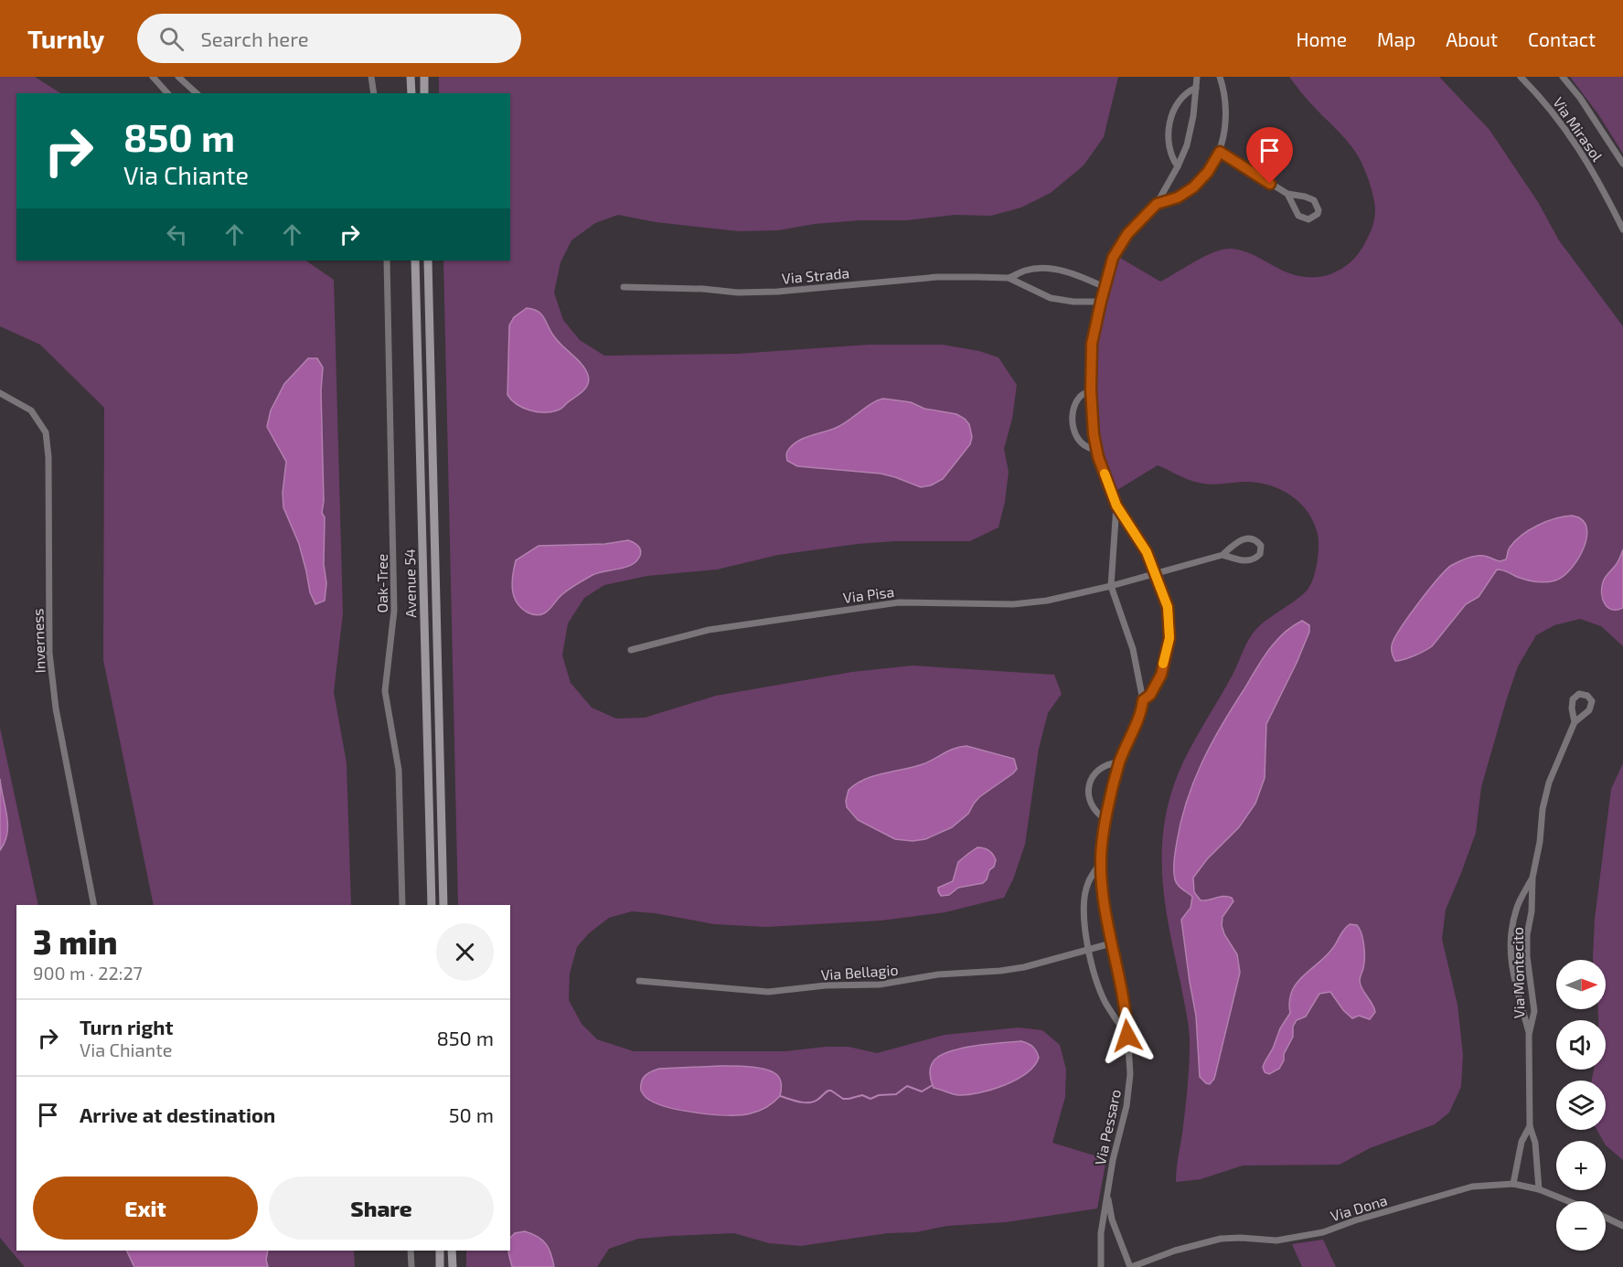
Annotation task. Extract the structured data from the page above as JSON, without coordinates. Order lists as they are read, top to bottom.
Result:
{
  "streets": {
    "street": [
      "Via Mirasol",
      "Via Strada",
      "Oak-Tree",
      "Avenue 54",
      "Via Pisa",
      "Inverness",
      "Via Bellagio",
      "Via Montecito",
      "Via Pessaro",
      "Via Dona"
    ]
  },
  "crossings": [
    ["Via Strada", "Via Pessaro"],
    ["Via Pisa", "Via Pessaro"],
    ["Via Bellagio", "Via Pessaro"],
    ["Via Montecito", "Via Dona"],
    ["Via Pessaro", "Via Dona"]
  ],
  "north": "right",
  "page": {
    "header": "Turnly",
    "search": "Search here",
    "nav": [
      "Home",
      "Map",
      "About",
      "Contact"
    ],
    "turn": ["850 m", "Via Chiante"],
    "heading": ["3 min", "900 m · 22:27"],
    "map_buttons": ["+", "−"],
    "list": [
      {
        "name": "Turn right",
        "note": "Via Chiante",
        "value": "850 m"
      },
      {
        "name": "Arrive at destination",
        "value": "50 m"
      }
    ],
    "buttons": ["Exit", "Share"]
  }
}
